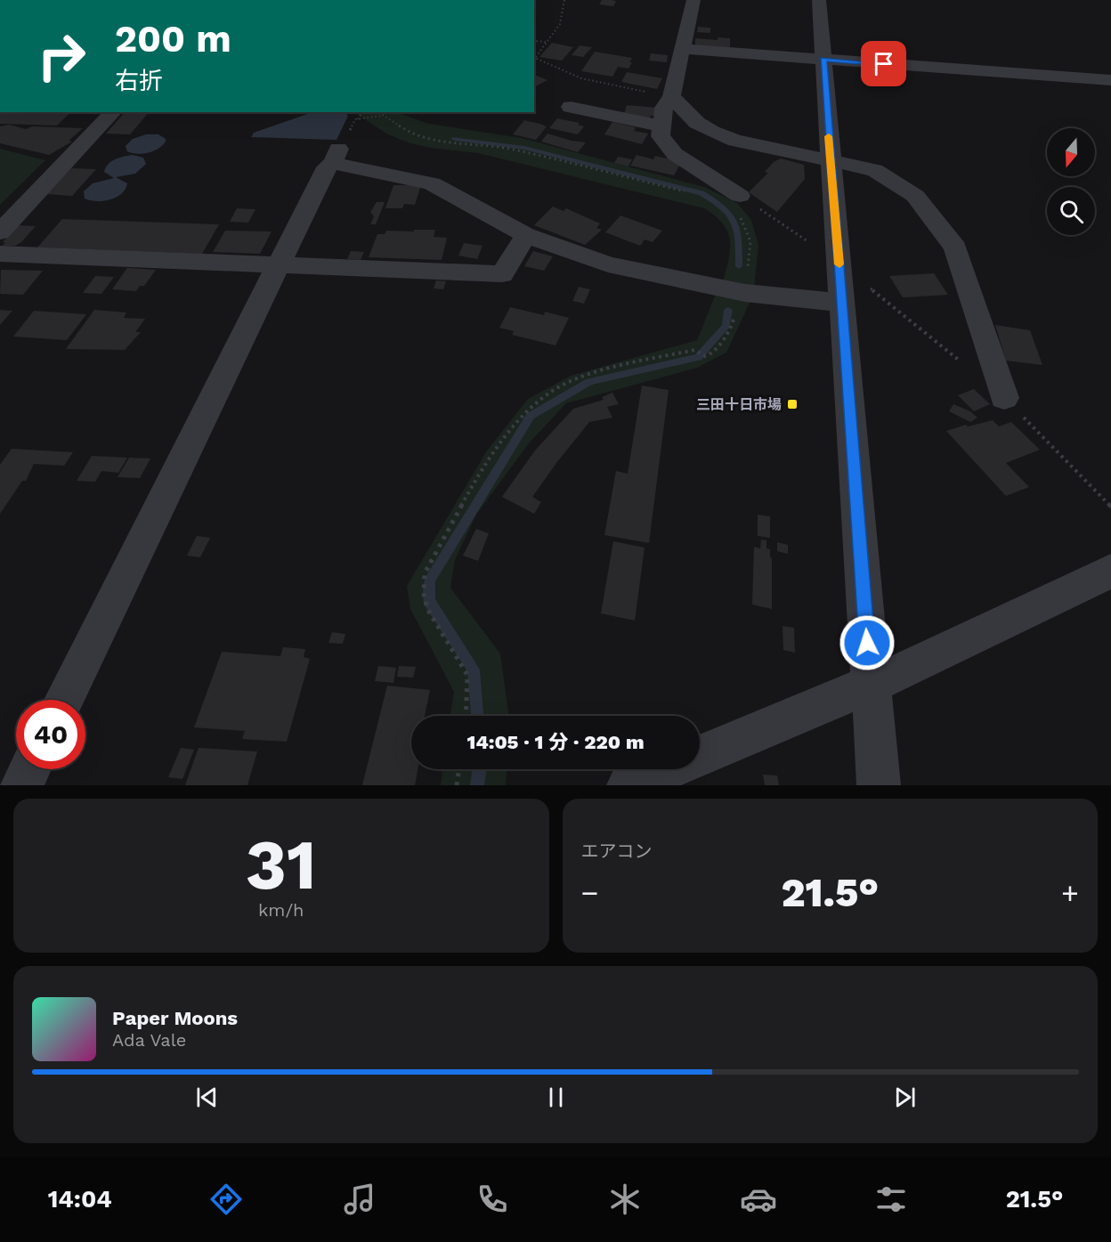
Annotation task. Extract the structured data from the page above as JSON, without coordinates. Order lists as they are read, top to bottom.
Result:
{
  "places": {
    "transit": ["三田十日市場"]
  },
  "north": "bottom",
  "page": {
    "turn": ["200 m", "右折"],
    "limit": "40",
    "trip": "14:05 · 1 分 · 220 m",
    "tile": [
      ["31", "km/h"],
      "エアコン"
    ],
    "heat": ["−", "21.5°", "+"],
    "song": ["Paper Moons", "Ada Vale"],
    "tabs": ["14:04", "21.5°"]
  }
}
